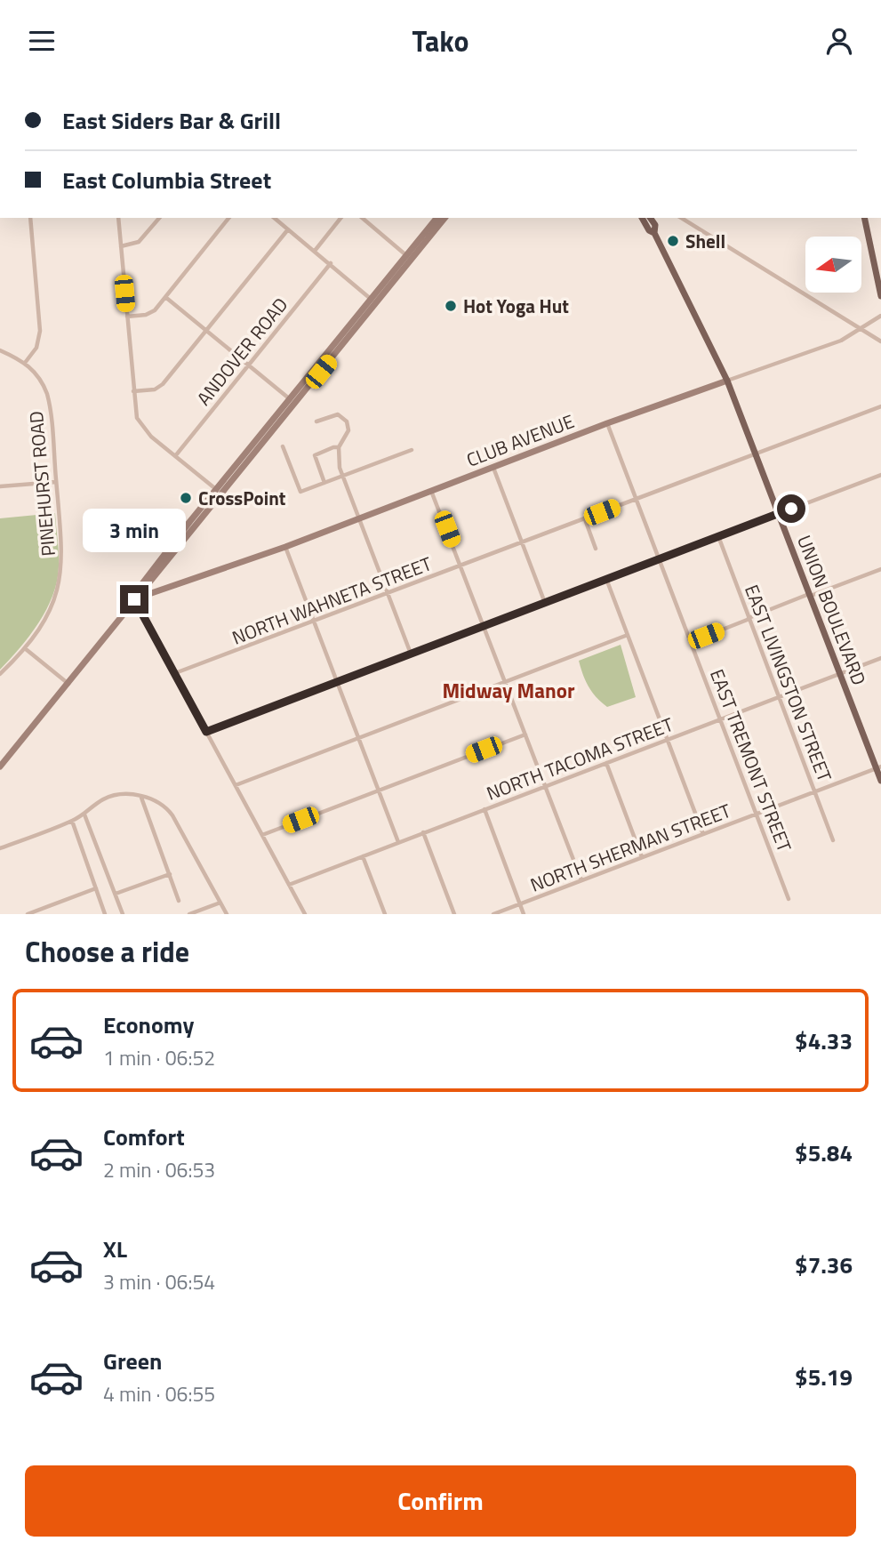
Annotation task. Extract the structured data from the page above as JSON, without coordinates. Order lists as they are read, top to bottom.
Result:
{
  "streets": {
    "main road": ["UNION BOULEVARD"],
    "street": [
      "ANDOVER ROAD",
      "CLUB AVENUE",
      "PINEHURST ROAD",
      "NORTH WAHNETA STREET",
      "EAST LIVINGSTON STREET",
      "NORTH TACOMA STREET",
      "EAST TREMONT STREET",
      "NORTH SHERMAN STREET"
    ]
  },
  "crossings": [
    ["CLUB AVENUE", "UNION BOULEVARD"],
    ["CLUB AVENUE", "EAST TREMONT STREET"],
    ["NORTH WAHNETA STREET", "UNION BOULEVARD"],
    ["NORTH WAHNETA STREET", "EAST TREMONT STREET"],
    ["UNION BOULEVARD", "NORTH TACOMA STREET"],
    ["UNION BOULEVARD", "NORTH SHERMAN STREET"],
    ["EAST LIVINGSTON STREET", "NORTH TACOMA STREET"],
    ["EAST LIVINGSTON STREET", "NORTH SHERMAN STREET"],
    ["NORTH TACOMA STREET", "EAST TREMONT STREET"],
    ["EAST TREMONT STREET", "NORTH SHERMAN STREET"]
  ],
  "districts": ["Midway Manor"],
  "places": ["Shell", "Hot Yoga Hut", "CrossPoint"],
  "north": "left",
  "page": {
    "header": "Tako",
    "banner": ["East Siders Bar & Grill", "East Columbia Street"],
    "bubble": "3 min",
    "heading": "Choose a ride",
    "list": [
      {
        "name": "Economy",
        "note": "1 min · 06:52",
        "value": "$4.33"
      },
      {
        "name": "Comfort",
        "note": "2 min · 06:53",
        "value": "$5.84"
      },
      {
        "name": "XL",
        "note": "3 min · 06:54",
        "value": "$7.36"
      },
      {
        "name": "Green",
        "note": "4 min · 06:55",
        "value": "$5.19"
      }
    ],
    "buttons": "Confirm"
  }
}
